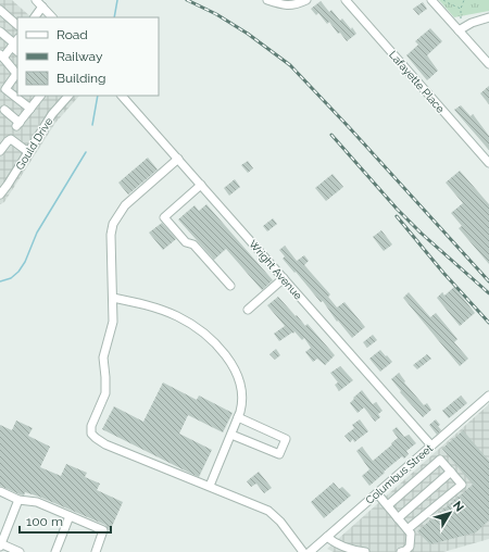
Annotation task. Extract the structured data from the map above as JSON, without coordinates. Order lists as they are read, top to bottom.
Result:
{
  "streets": {
    "street": [
      "Lafayette Place",
      "Gould Drive",
      "Wright Avenue",
      "Columbus Street"
    ]
  },
  "crossings": [
    ["Wright Avenue", "Columbus Street"]
  ],
  "legend": ["Road", "Railway", "Building"],
  "scale_bar": "100 m",
  "north": "top right"
}
